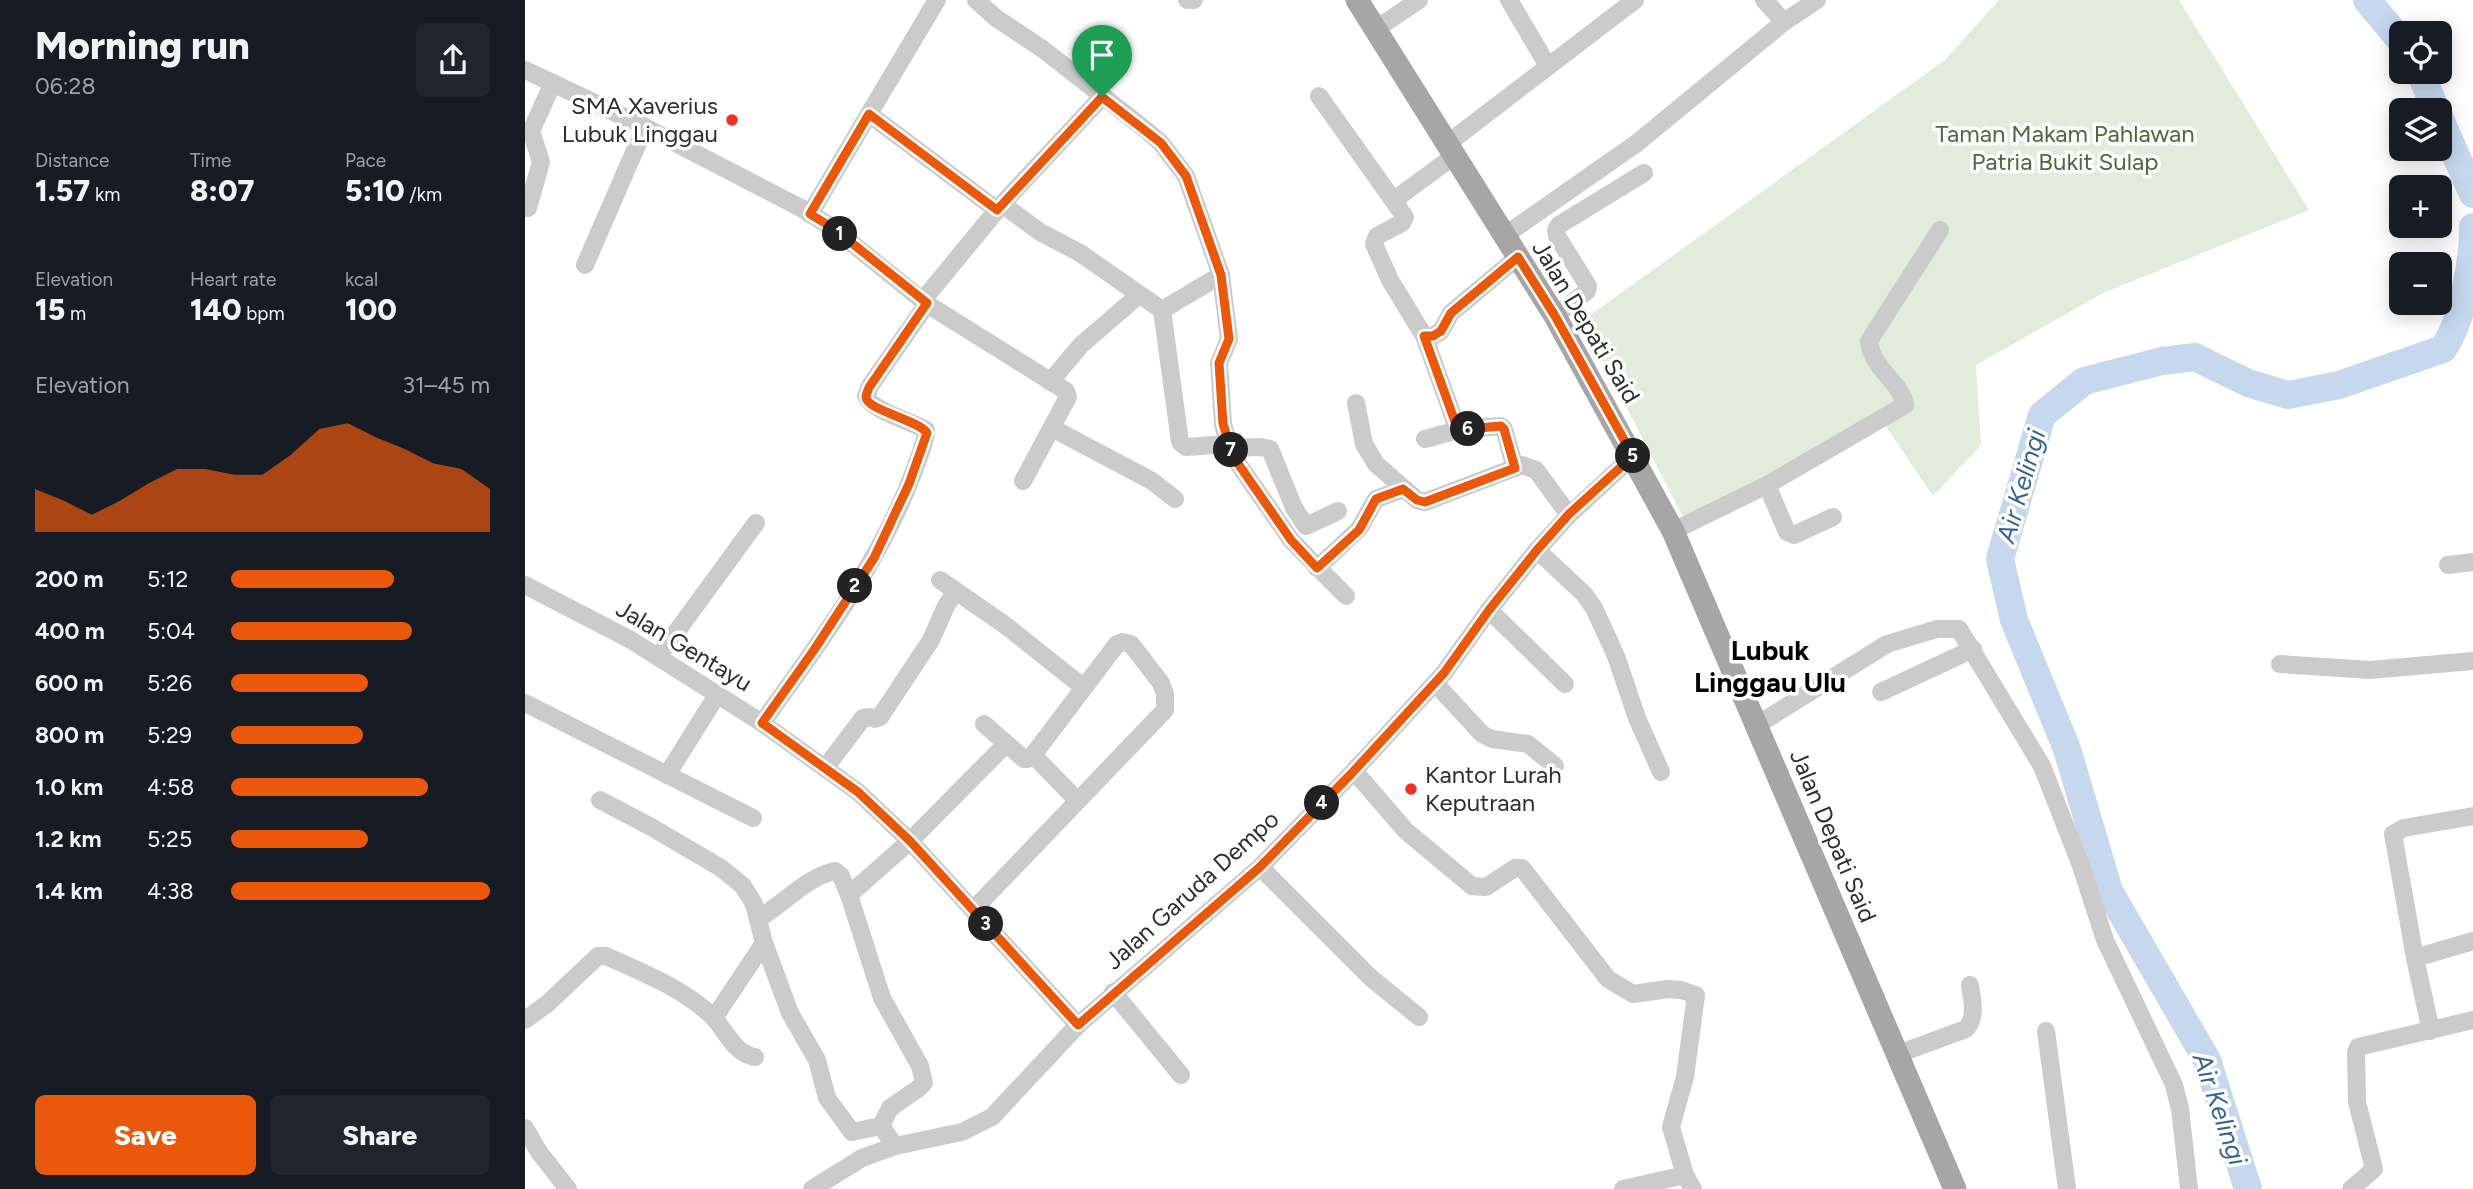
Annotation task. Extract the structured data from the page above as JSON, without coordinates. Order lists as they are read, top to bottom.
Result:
{
  "streets": {
    "main road": ["Jalan Depati Said"],
    "street": ["Jalan Gentayu", "Jalan Garuda Dempo"]
  },
  "crossings": [
    ["Jalan Depati Said", "Jalan Garuda Dempo"],
    ["Jalan Gentayu", "Jalan Garuda Dempo"]
  ],
  "districts": ["Lubuk Linggau Ulu"],
  "water": ["Air Kelingi"],
  "parks": ["Taman Makam Pahlawan Patria Bukit Sulap"],
  "places": ["SMA Xaverius Lubuk Linggau", "Kantor Lurah Keputraan"],
  "page": {
    "heading": ["Morning run", "06:28"],
    "map_buttons": ["+", "−"],
    "stats": [
      ["Distance", "1.57 km"],
      ["Time", "8:07"],
      ["Pace", "5:10 /km"],
      ["Elevation", "15 m"],
      ["Heart rate", "140 bpm"],
      ["kcal", "100"]
    ],
    "pins": [
      "1",
      "6",
      "7",
      "5",
      "2",
      "4",
      "3"
    ],
    "chart": ["Elevation", "31–45 m"],
    "list": [
      {
        "name": "200 m",
        "note": "5:12"
      },
      {
        "name": "400 m",
        "note": "5:04"
      },
      {
        "name": "600 m",
        "note": "5:26"
      },
      {
        "name": "800 m",
        "note": "5:29"
      },
      {
        "name": "1.0 km",
        "note": "4:58"
      },
      {
        "name": "1.2 km",
        "note": "5:25"
      },
      {
        "name": "1.4 km",
        "note": "4:38"
      }
    ],
    "buttons": ["Save", "Share"]
  }
}
